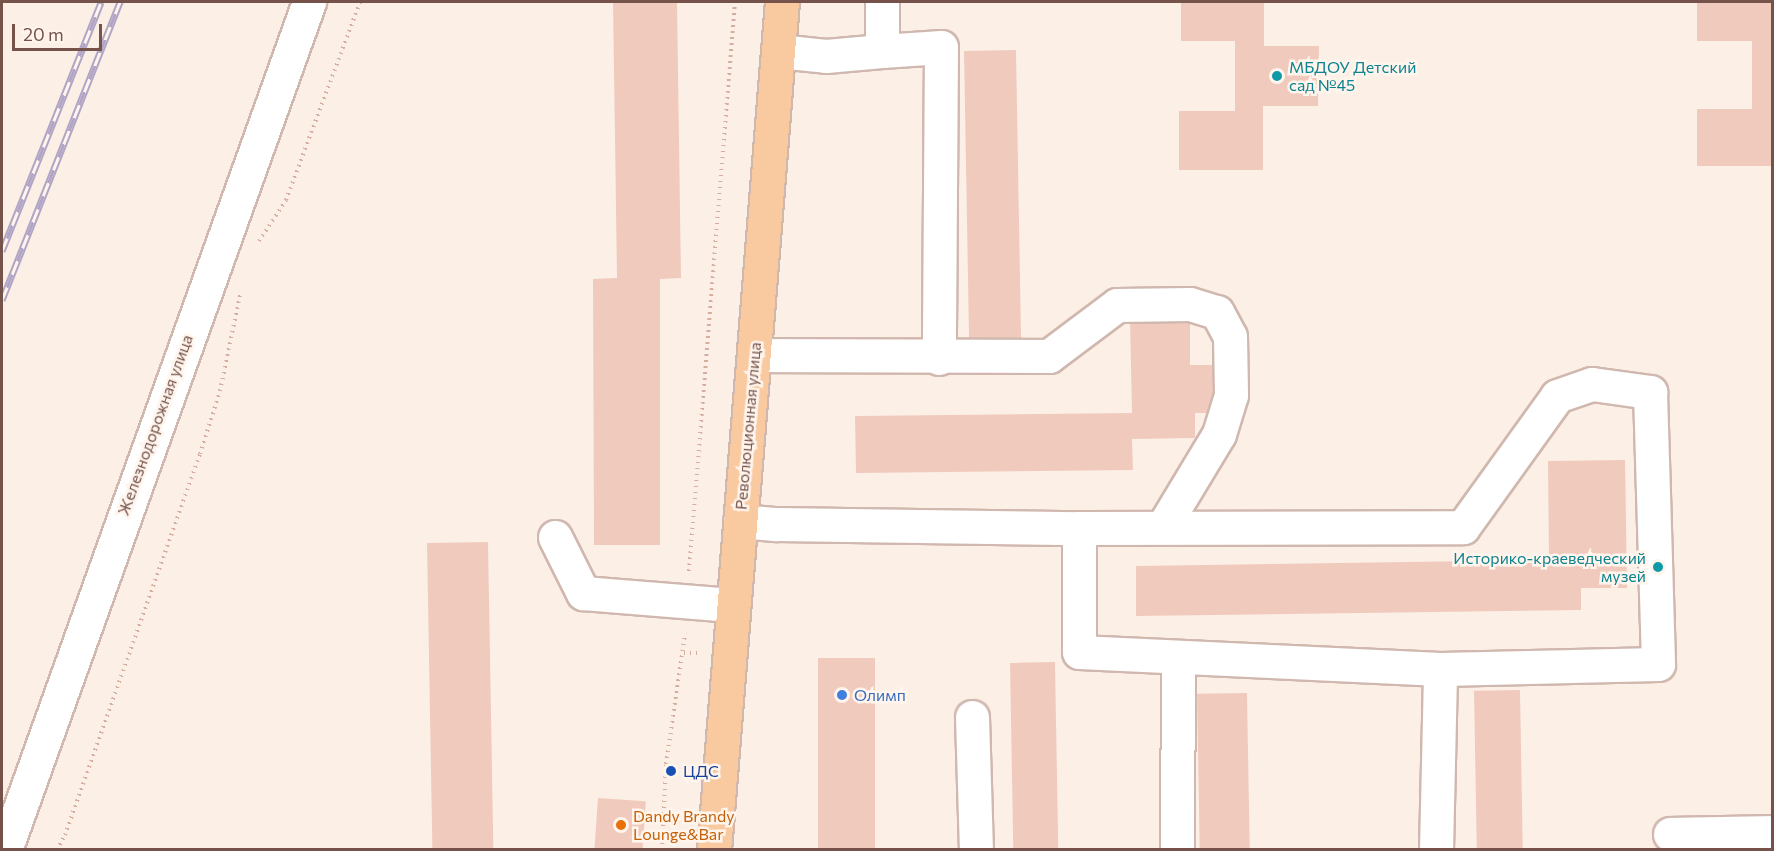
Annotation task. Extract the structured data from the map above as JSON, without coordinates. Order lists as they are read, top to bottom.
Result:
{
  "streets": {
    "main road": ["Революционная улица"],
    "street": ["Железнодорожная улица"]
  },
  "places": [
    "МБДОУ Детский сад №45",
    "Историко-краеведческий музей",
    "Олимп",
    "ЦДС",
    "Dandy Brandy Lounge&Bar"
  ],
  "scale_bar": "20 m"
}
